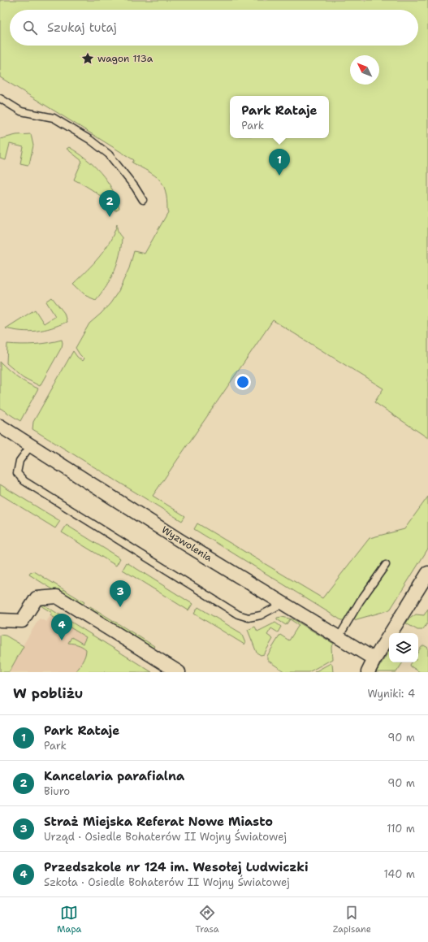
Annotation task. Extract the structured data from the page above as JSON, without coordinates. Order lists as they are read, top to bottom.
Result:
{
  "streets": {
    "street": ["Wyzwolenia"]
  },
  "places": {
    "place": ["wagon 113a"]
  },
  "north": "top left",
  "page": {
    "search": "Szukaj tutaj",
    "popup": ["Park Rataje", "Park"],
    "pins": [
      "1",
      "2",
      "3",
      "4"
    ],
    "heading": ["W pobliżu", "Wyniki: 4"],
    "list": [
      {
        "mark": "1",
        "name": "Park Rataje",
        "note": "Park",
        "value": "90 m"
      },
      {
        "mark": "2",
        "name": "Kancelaria parafialna",
        "note": "Biuro",
        "value": "90 m"
      },
      {
        "mark": "3",
        "name": "Straż Miejska Referat Nowe Miasto",
        "note": "Urząd · Osiedle Bohaterów II Wojny Światowej",
        "value": "110 m"
      },
      {
        "mark": "4",
        "name": "Przedszkole nr 124 im. Wesołej Ludwiczki",
        "note": "Szkoła · Osiedle Bohaterów II Wojny Światowej",
        "value": "140 m"
      }
    ],
    "nav": ["Mapa", "Trasa", "Zapisane"]
  }
}
